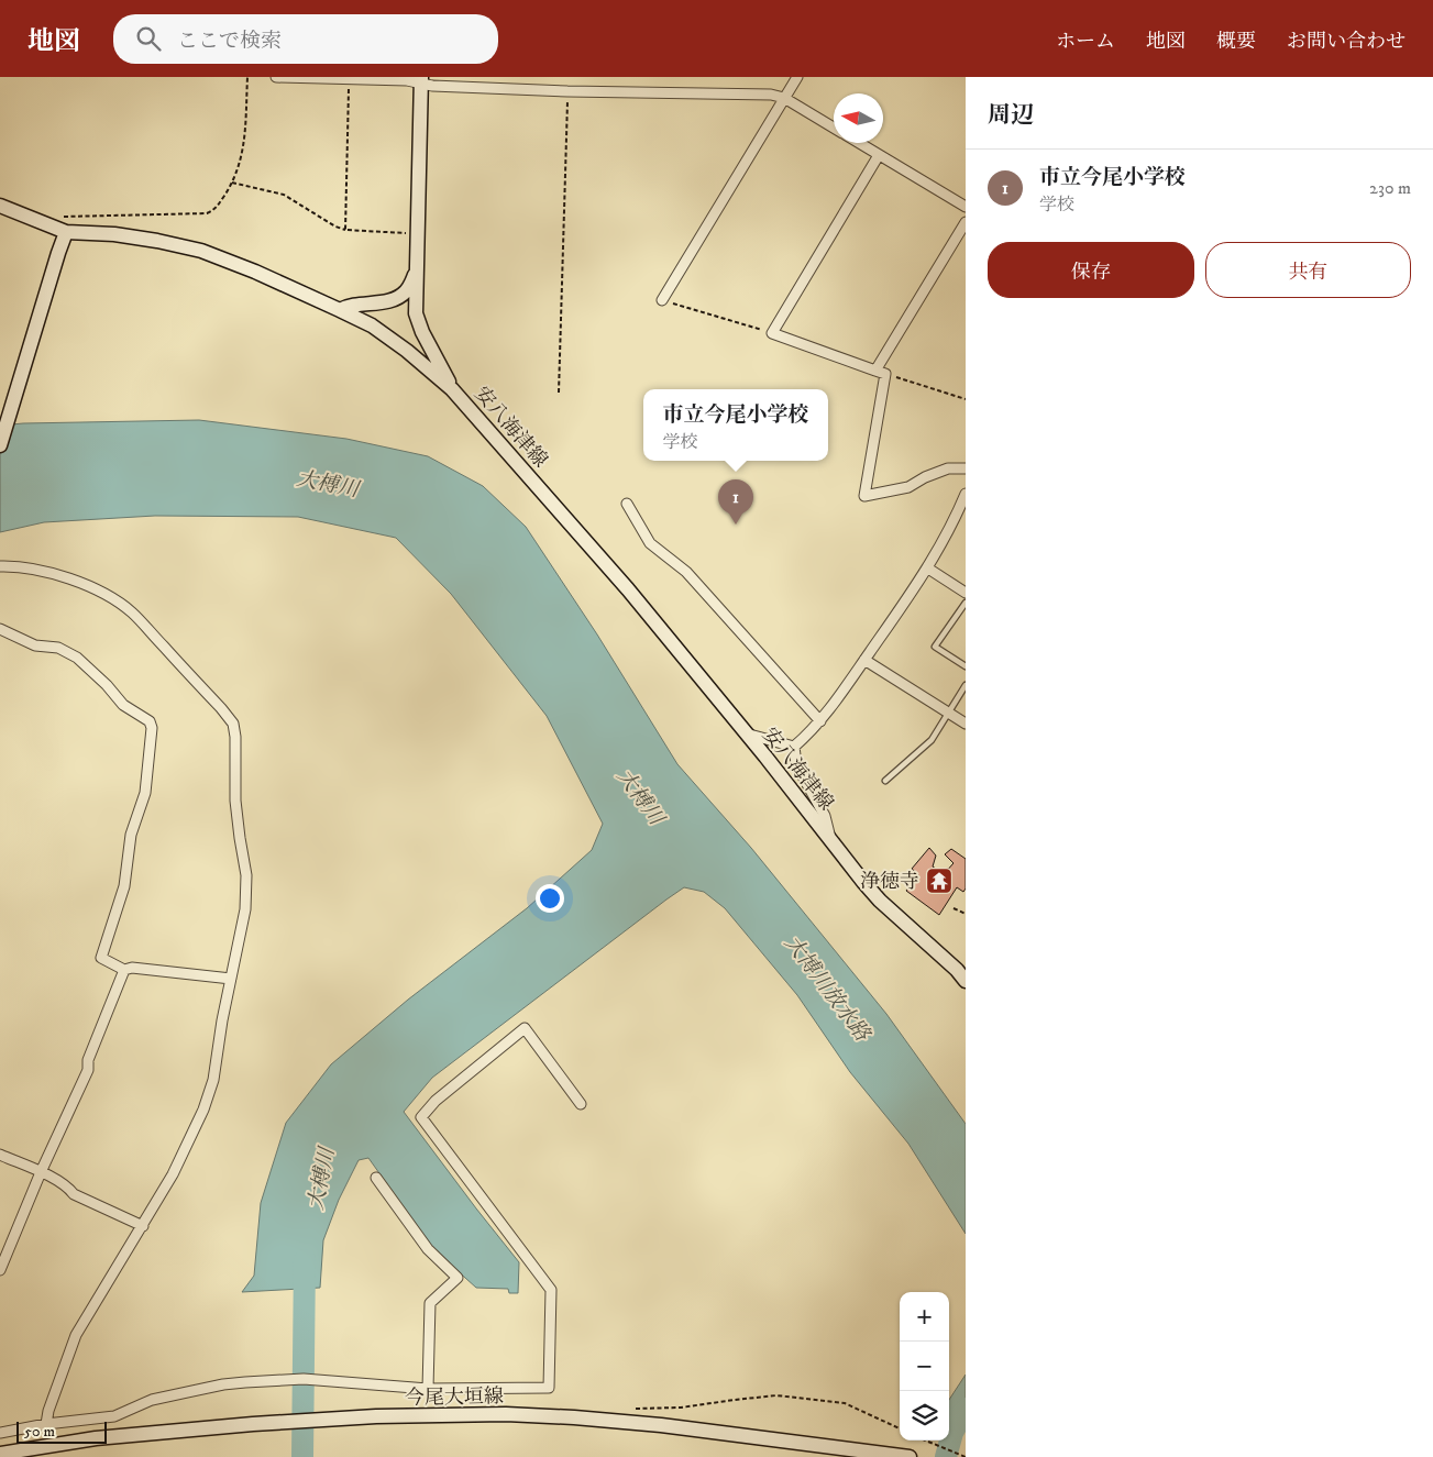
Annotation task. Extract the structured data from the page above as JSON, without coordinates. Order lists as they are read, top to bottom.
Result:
{
  "streets": {
    "main road": ["安八海津線", "今尾大垣線"]
  },
  "water": ["大榑川", "大博川放水路"],
  "places": {
    "temple": ["浄徳寺"]
  },
  "scale_bar": "50 m",
  "north": "left",
  "page": {
    "header": "地図",
    "search": "ここで検索",
    "nav": [
      "ホーム",
      "地図",
      "概要",
      "お問い合わせ"
    ],
    "heading": "周辺",
    "list": [
      {
        "mark": "1",
        "name": "市立今尾小学校",
        "note": "学校",
        "value": "230 m"
      }
    ],
    "buttons": ["保存", "共有"],
    "popup": ["市立今尾小学校", "学校"],
    "pins": "1",
    "map_buttons": ["+", "−"],
    "scale": "50 m"
  }
}
